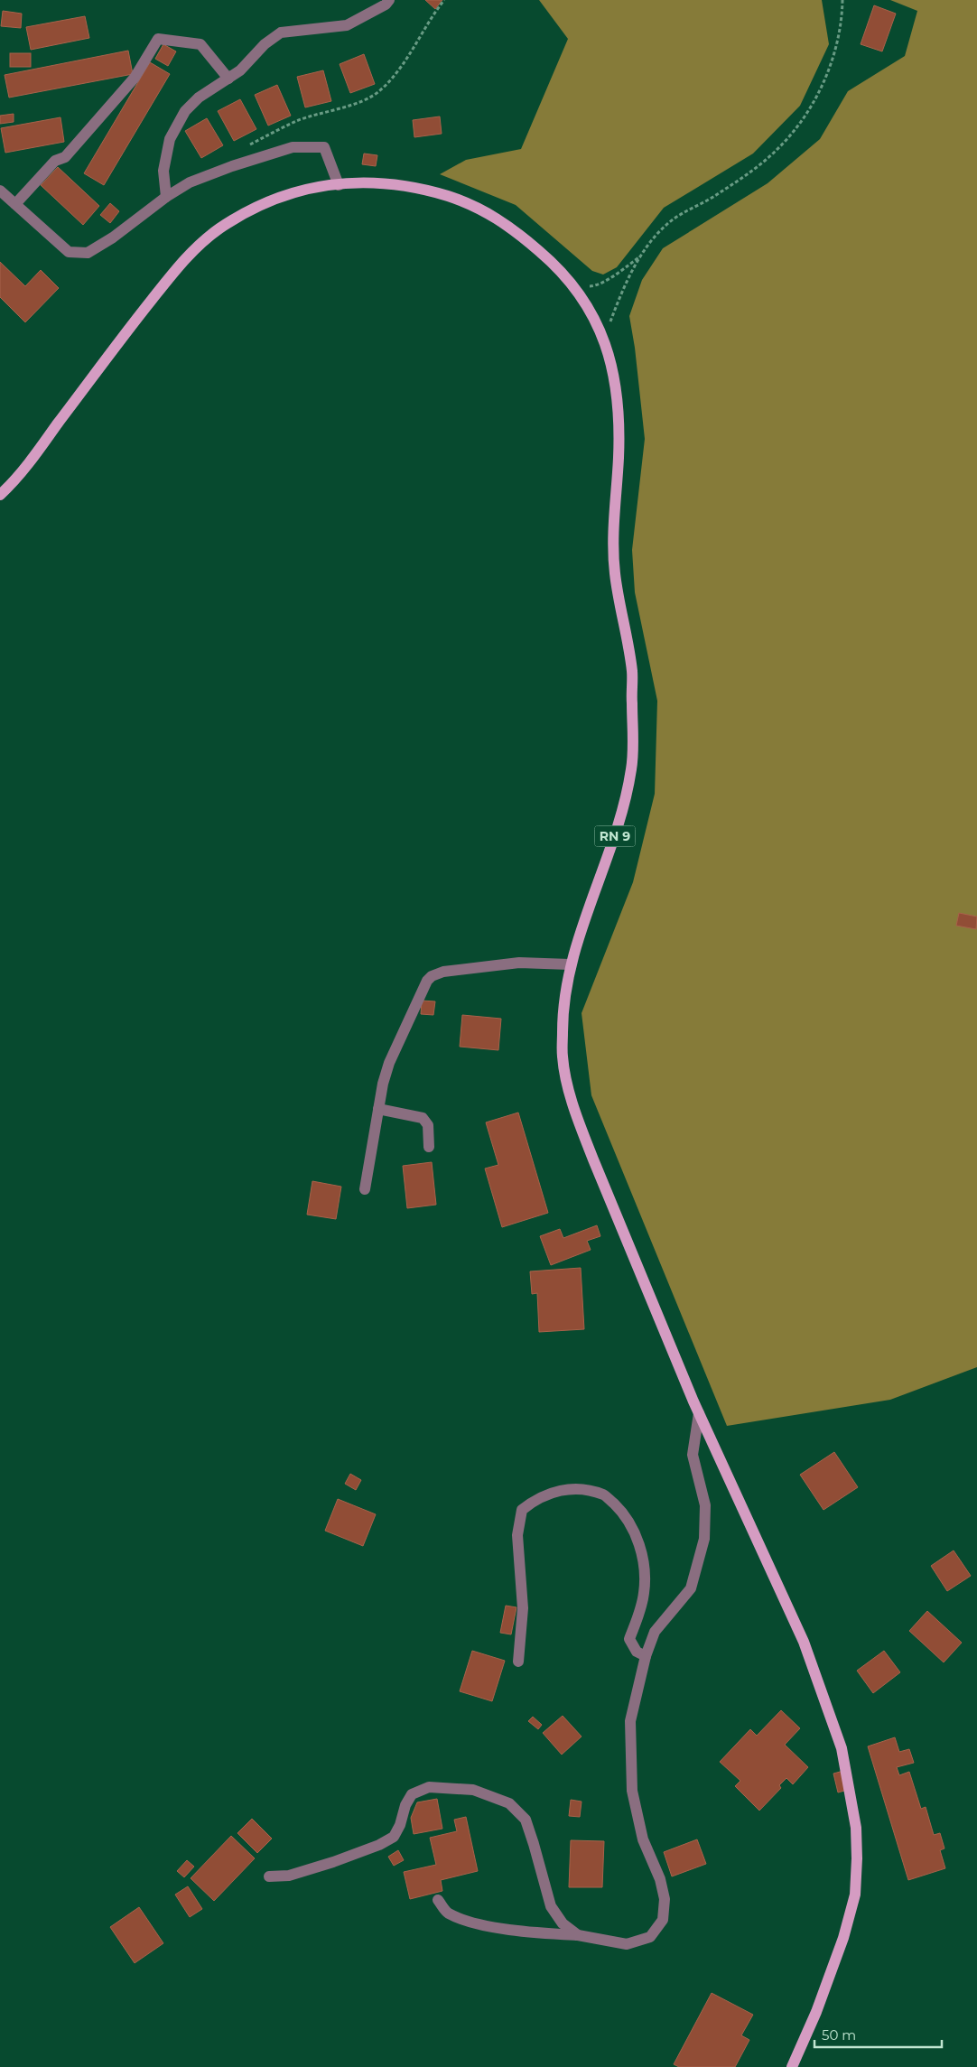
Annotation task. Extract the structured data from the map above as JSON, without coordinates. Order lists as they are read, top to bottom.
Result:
{
  "streets": {
    "main road": ["RN 9"]
  },
  "scale_bar": "50 m"
}
